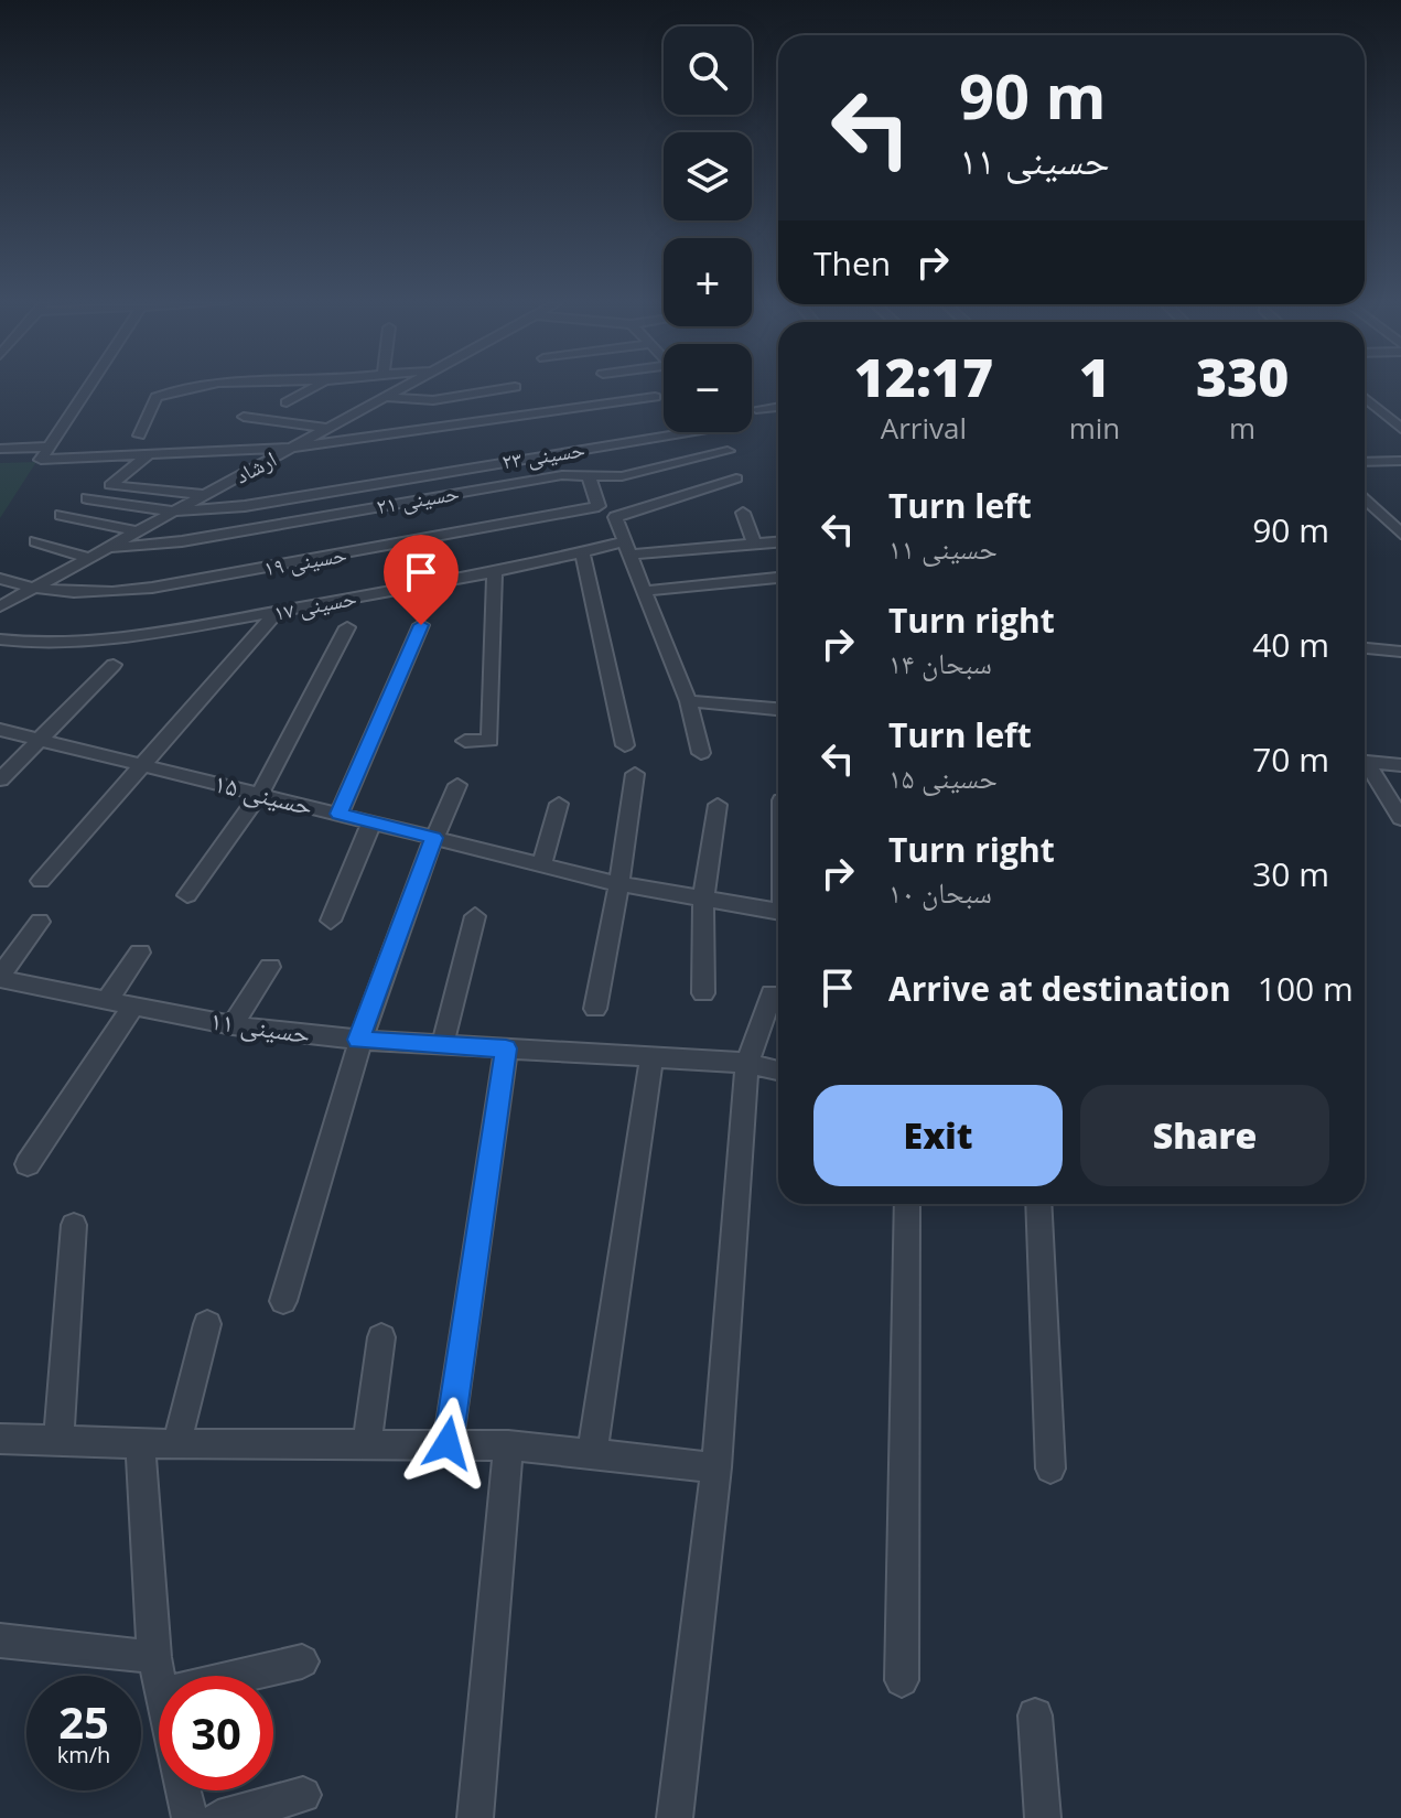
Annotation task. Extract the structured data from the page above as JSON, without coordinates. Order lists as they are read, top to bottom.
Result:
{
  "streets": {
    "street": [
      "حسینی ۲۳",
      "ارشاد",
      "حسینی ۲۱",
      "حسینی ۱۹",
      "حسینی ۱۷",
      "حسینی ۱۵",
      "حسینی ۱۱"
    ]
  },
  "crossings": [
    ["حسینی ۲۳", "ارشاد"],
    ["ارشاد", "حسینی ۲۱"],
    ["ارشاد", "حسینی ۱۹"],
    ["حسینی ۲۱", "حسینی ۱۹"]
  ],
  "page": {
    "map_buttons": ["+", "−"],
    "turn": ["90 m", "حسینی ۱۱"],
    "then": "Then",
    "eta": [
      "12:17",
      "Arrival",
      "1",
      "min",
      "330",
      "m"
    ],
    "list": [
      {
        "name": "Turn left",
        "note": "حسینی ۱۱",
        "value": "90 m"
      },
      {
        "name": "Turn right",
        "note": "سبحان ۱۴",
        "value": "40 m"
      },
      {
        "name": "Turn left",
        "note": "حسینی ۱۵",
        "value": "70 m"
      },
      {
        "name": "Turn right",
        "note": "سبحان ۱۰",
        "value": "30 m"
      },
      {
        "name": "Arrive at destination",
        "value": "100 m"
      }
    ],
    "buttons": ["Exit", "Share"],
    "speed": "25 km/h",
    "limit": "30"
  }
}
